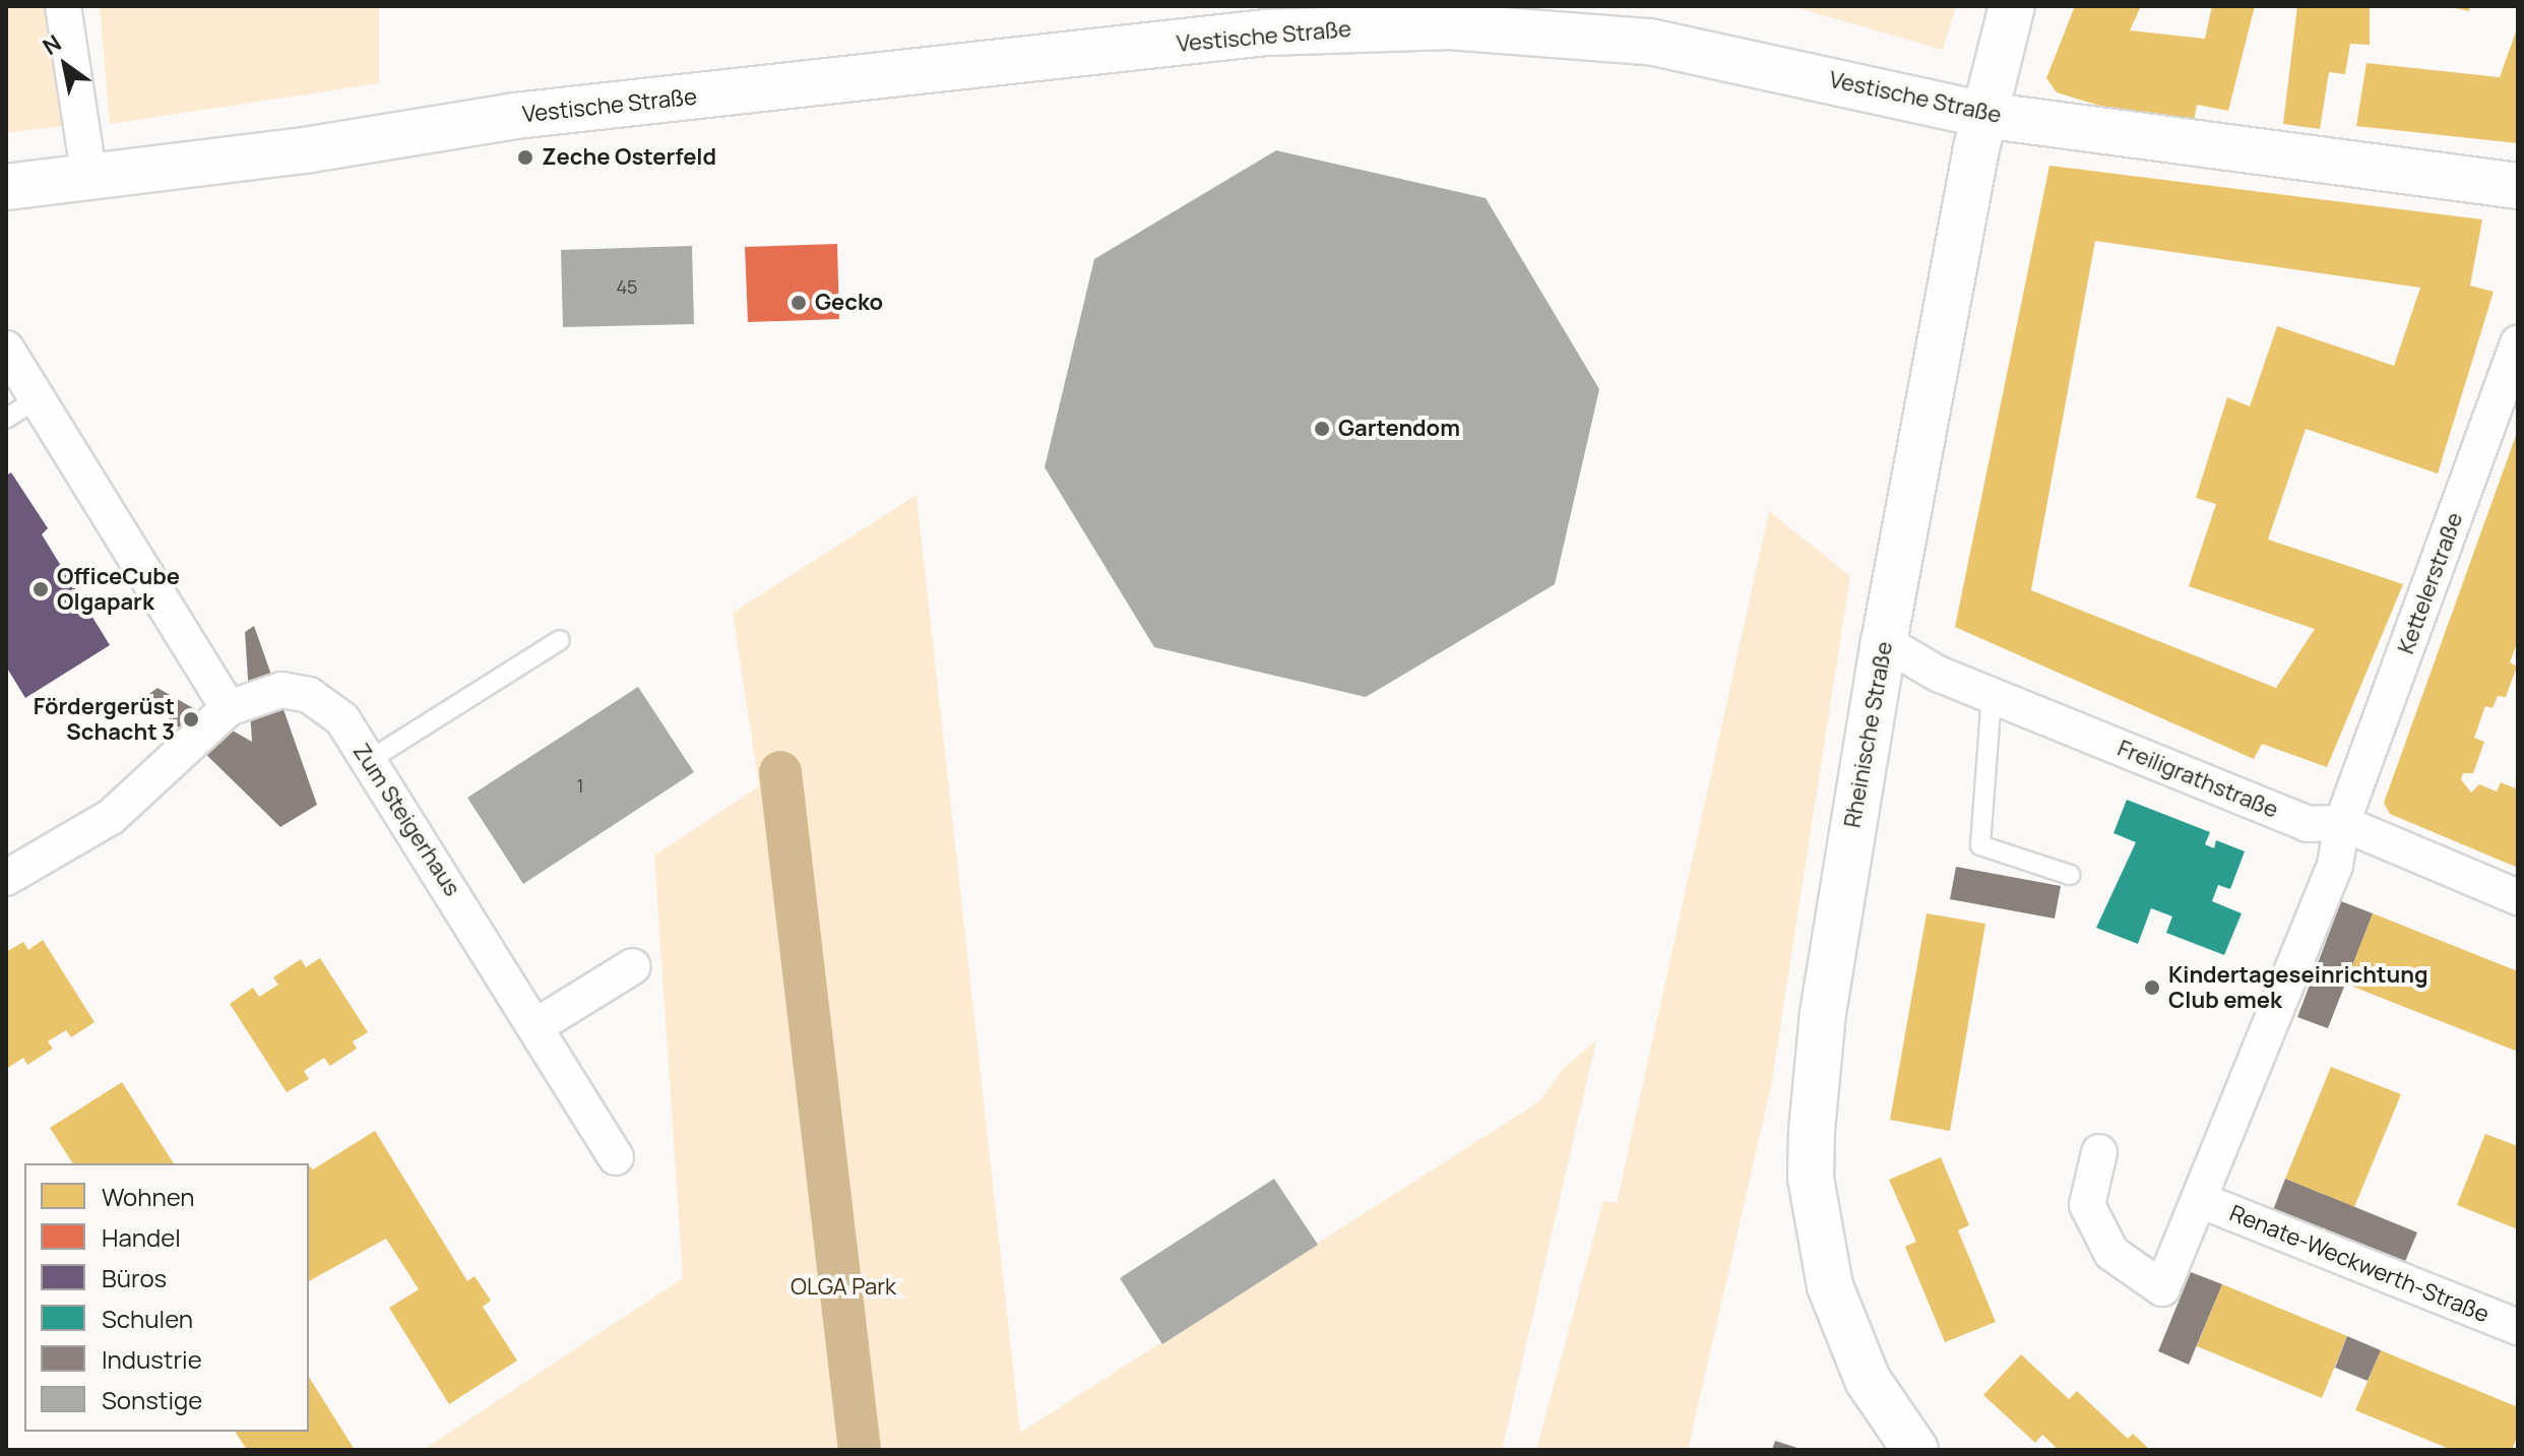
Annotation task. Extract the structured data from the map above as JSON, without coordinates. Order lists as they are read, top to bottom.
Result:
{
  "streets": {
    "street": [
      "Vestische Straße",
      "Kettelerstraße",
      "Rheinische Straße",
      "Freiligrathstraße",
      "Zum Steigerhaus",
      "Renate-Weckwerth-Straße"
    ]
  },
  "crossings": [
    ["Vestische Straße", "Rheinische Straße"],
    ["Kettelerstraße", "Freiligrathstraße"],
    ["Kettelerstraße", "Renate-Weckwerth-Straße"],
    ["Rheinische Straße", "Freiligrathstraße"],
    ["Freiligrathstraße", "Renate-Weckwerth-Straße"]
  ],
  "parks": ["OLGA Park"],
  "places": [
    "Zeche Osterfeld",
    "Gecko",
    "Gartendom",
    "OfficeCube Olgapark",
    "Fördergerüst Schacht 3",
    "Kindertageseinrichtung Club emek"
  ],
  "house_numbers": ["45", "1"],
  "legend": [
    "Wohnen",
    "Handel",
    "Büros",
    "Schulen",
    "Industrie",
    "Sonstige"
  ],
  "north": "top left"
}
